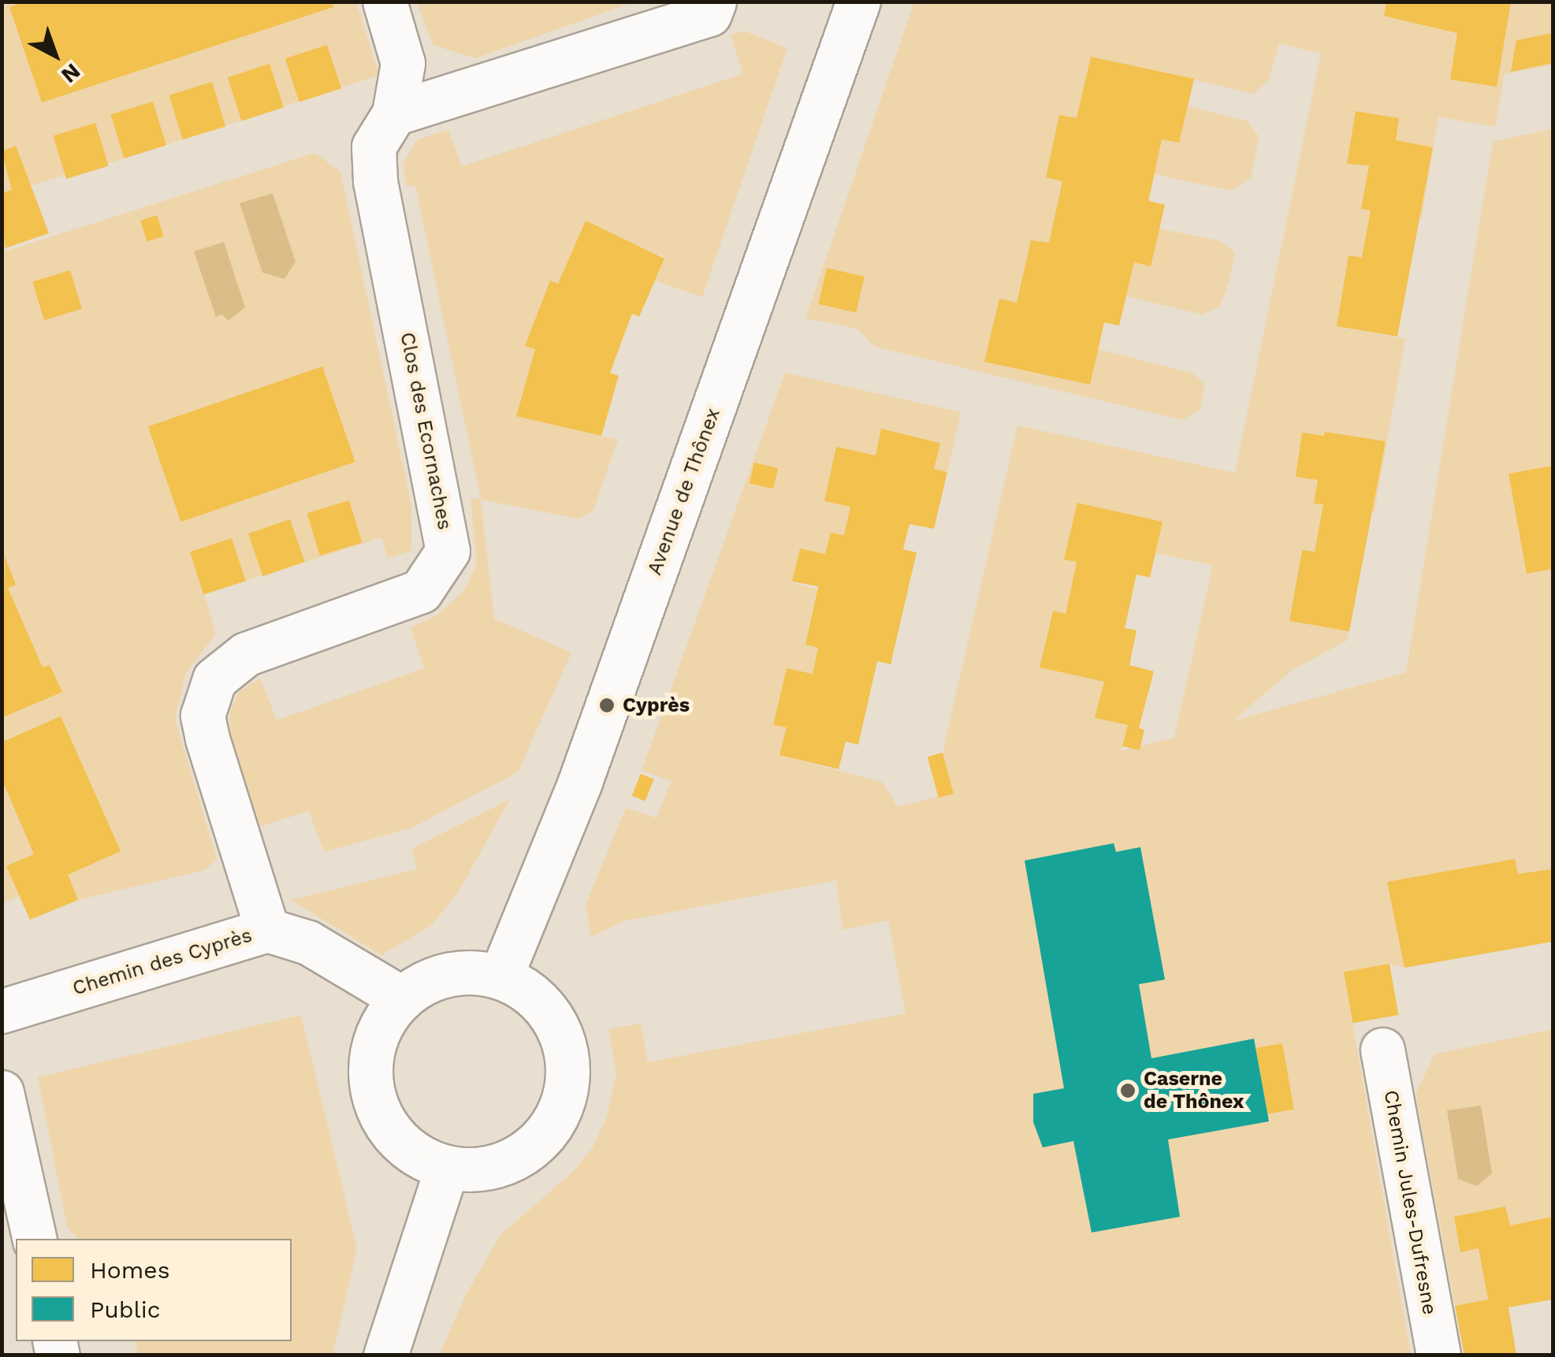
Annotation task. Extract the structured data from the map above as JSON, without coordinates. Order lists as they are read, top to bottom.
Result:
{
  "streets": {
    "street": [
      "Clos des Ecornaches",
      "Avenue de Thônex",
      "Chemin des Cyprès",
      "Chemin Jules-Dufresne"
    ]
  },
  "crossings": [
    ["Clos des Ecornaches", "Chemin des Cyprès"],
    ["Avenue de Thônex", "Chemin des Cyprès"]
  ],
  "places": ["Cyprès", "Caserne de Thônex"],
  "legend": ["Homes", "Public"],
  "north": "bottom right"
}
